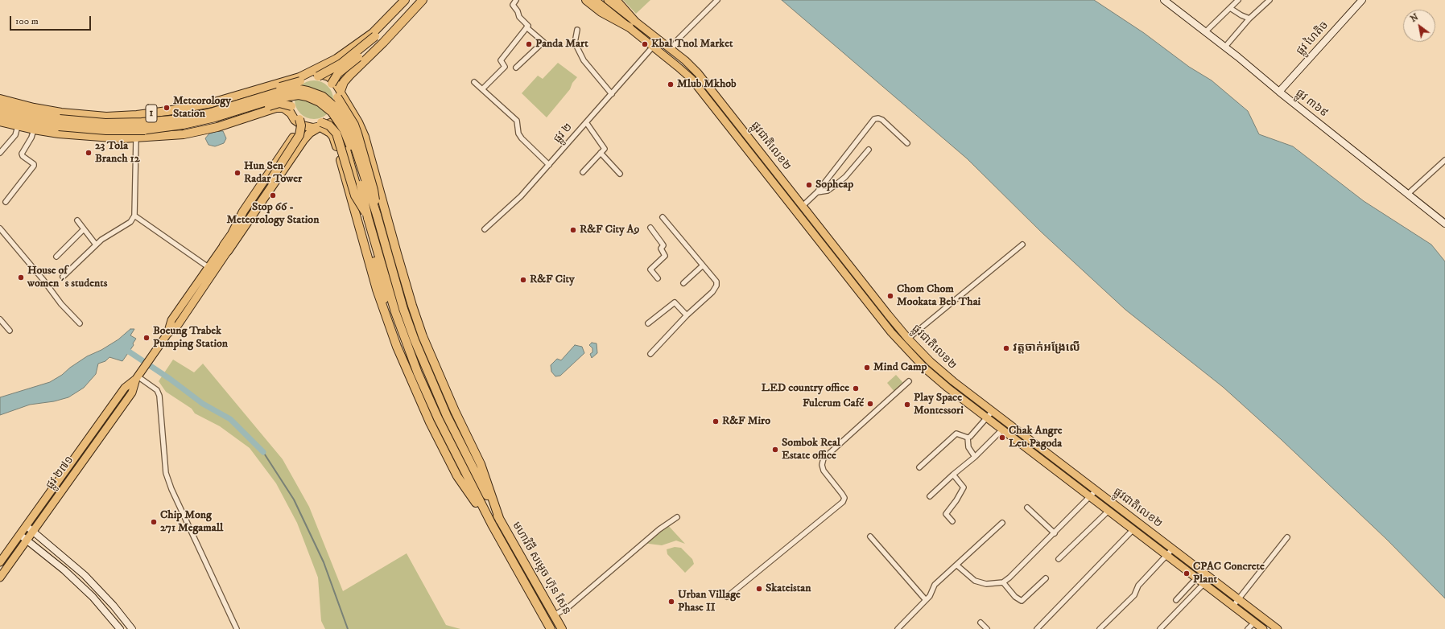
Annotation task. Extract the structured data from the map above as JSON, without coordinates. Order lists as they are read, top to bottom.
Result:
{
  "streets": {
    "highway": ["1", "មហាវិថី សម្តេច ហ៊ុន សែន"],
    "main road": ["ផ្លូវជាតិលេខ២", "ផ្លូវ ២៧១"],
    "street": ["ផ្លូវ ហៃតិច", "ផ្លូវ ៣៦៩", "ផ្លូវ ២"]
  },
  "crossings": [
    ["ផ្លូវ ហៃតិច", "ផ្លូវ ៣៦៩"],
    ["ផ្លូវ ២", "ផ្លូវជាតិលេខ២"]
  ],
  "places": [
    "Panda Mart",
    "Kbal Tnol Market",
    "Mlub Mkhob",
    "Meteorology Station",
    "23 Tola Branch 12",
    "Hun Sen Radar Tower",
    "Sopheap",
    "Stop 66 - Meteorology Station",
    "R&F City A9",
    "House of women´s students",
    "R&F City",
    "Chom Chom Mookata Beb Thai",
    "Boeung Trabek Pumping Station",
    "វត្តចាក់អង្រែលើ",
    "Mind Camp",
    "LED country office",
    "Fulcrum Café",
    "Play Space Montessori",
    "R&F Miro",
    "Chak Angre Leu Pagoda",
    "Sombok Real Estate office",
    "Chip Mong 271 Megamall",
    "CPAC Concrete Plant",
    "Skateistan",
    "Urban Village Phase II"
  ],
  "scale_bar": "100 m",
  "north": "top left"
}
